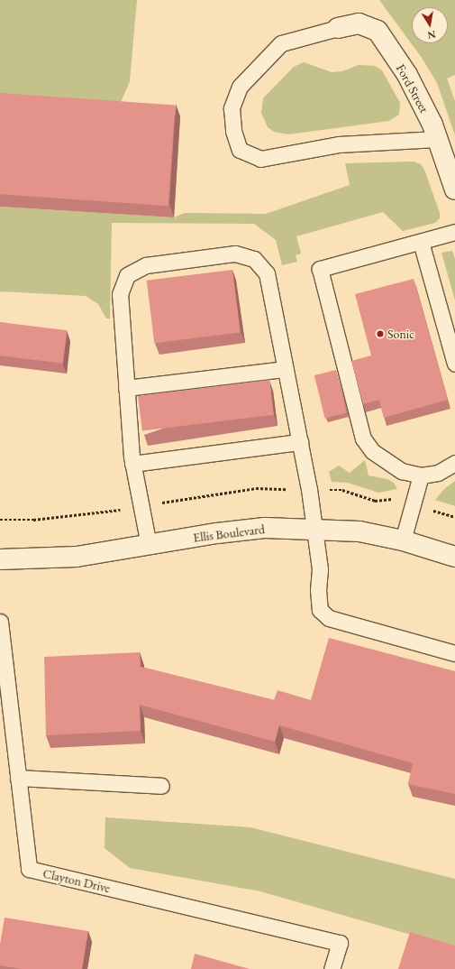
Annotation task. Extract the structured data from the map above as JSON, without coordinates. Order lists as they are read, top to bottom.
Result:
{
  "streets": {
    "main road": ["Ford Street", "Ellis Boulevard"],
    "lane": ["Clayton Drive"]
  },
  "places": ["Sonic"],
  "north": "bottom"
}
